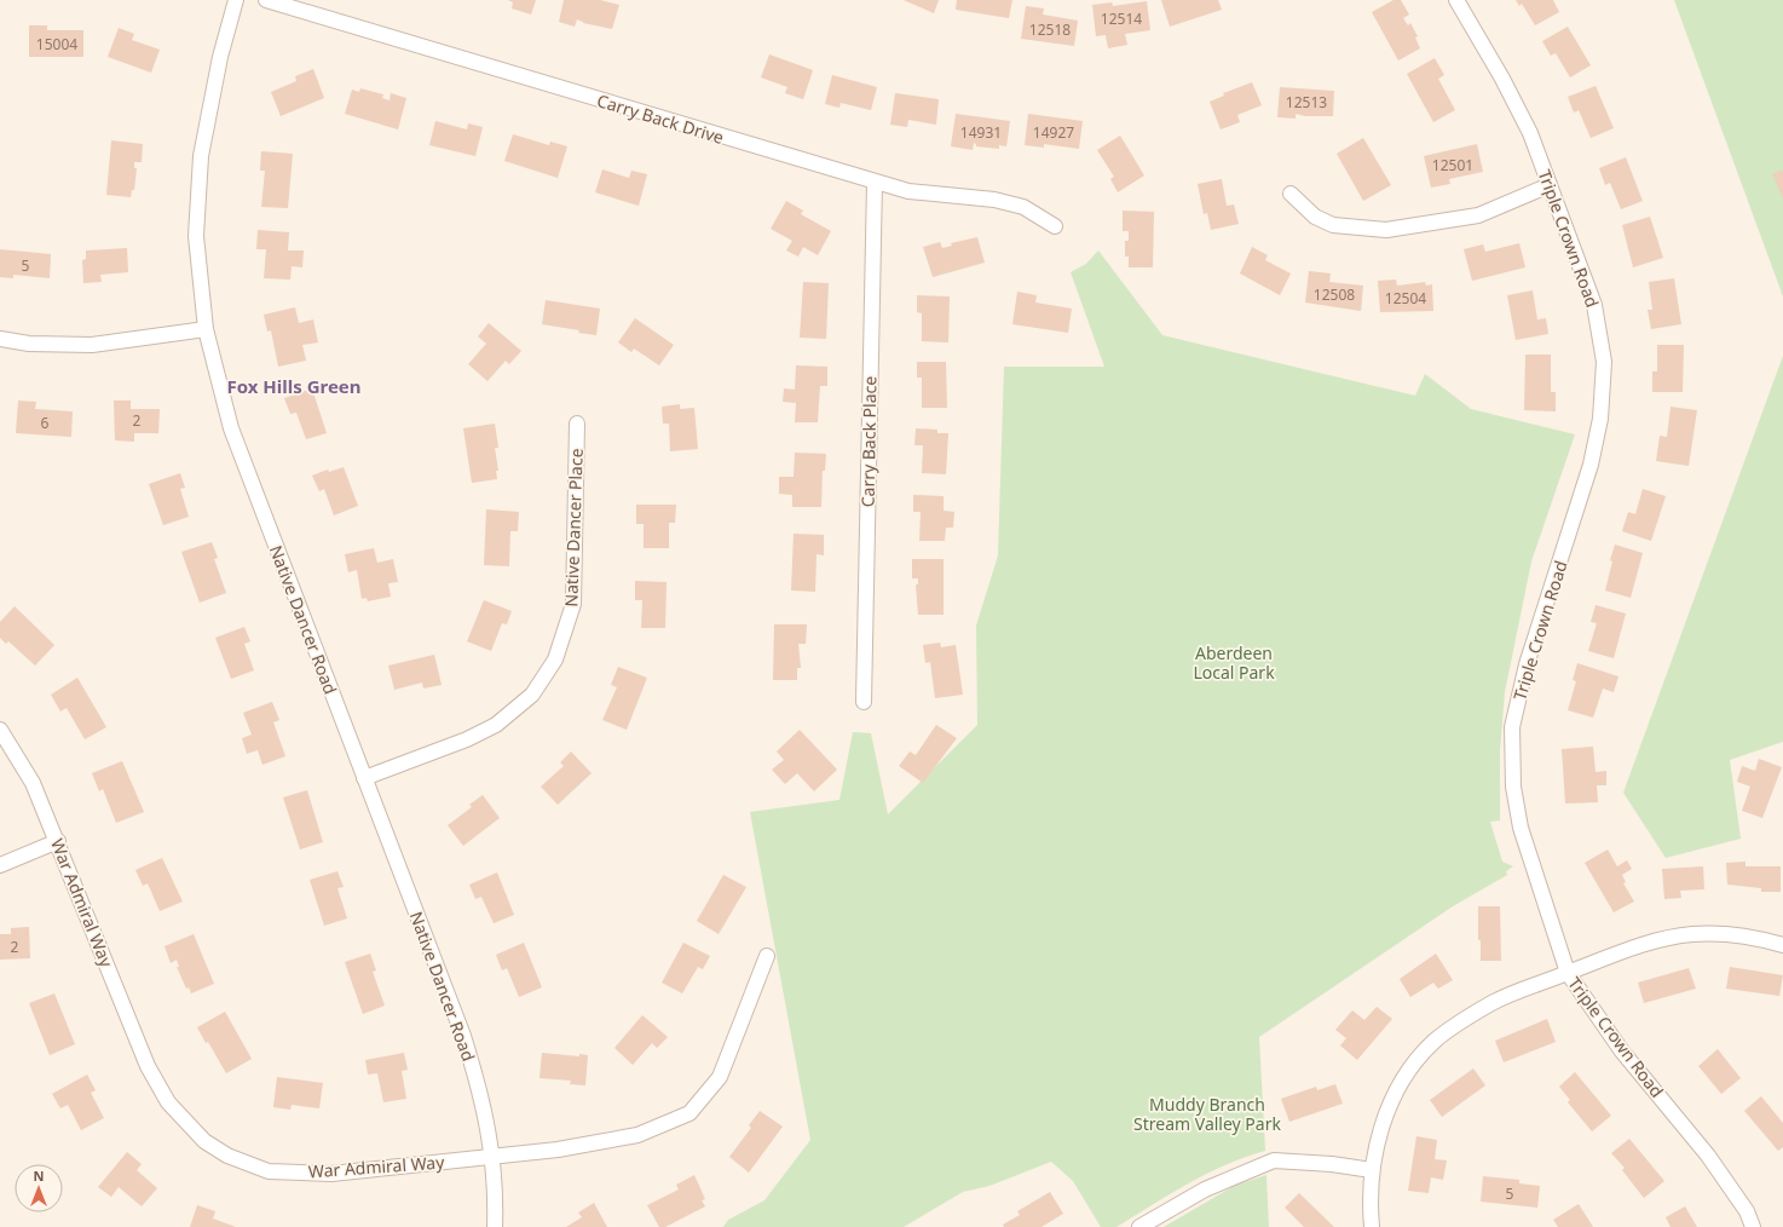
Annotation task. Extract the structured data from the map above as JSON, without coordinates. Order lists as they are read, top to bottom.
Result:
{
  "streets": {
    "street": [
      "Carry Back Drive",
      "Triple Crown Road",
      "Carry Back Place",
      "Native Dancer Place",
      "Native Dancer Road",
      "War Admiral Way"
    ]
  },
  "crossings": [
    ["Carry Back Drive", "Carry Back Place"],
    ["Native Dancer Place", "Native Dancer Road"],
    ["Native Dancer Road", "War Admiral Way"]
  ],
  "districts": ["Fox Hills Green"],
  "parks": ["Aberdeen Local Park", "Muddy Branch Stream Valley Park"],
  "house_numbers": [
    "12514",
    "12518",
    "15004",
    "12513",
    "14931",
    "14927",
    "12501",
    "5",
    "12508",
    "12504",
    "2",
    "6",
    "2",
    "5"
  ],
  "north": "top"
}
